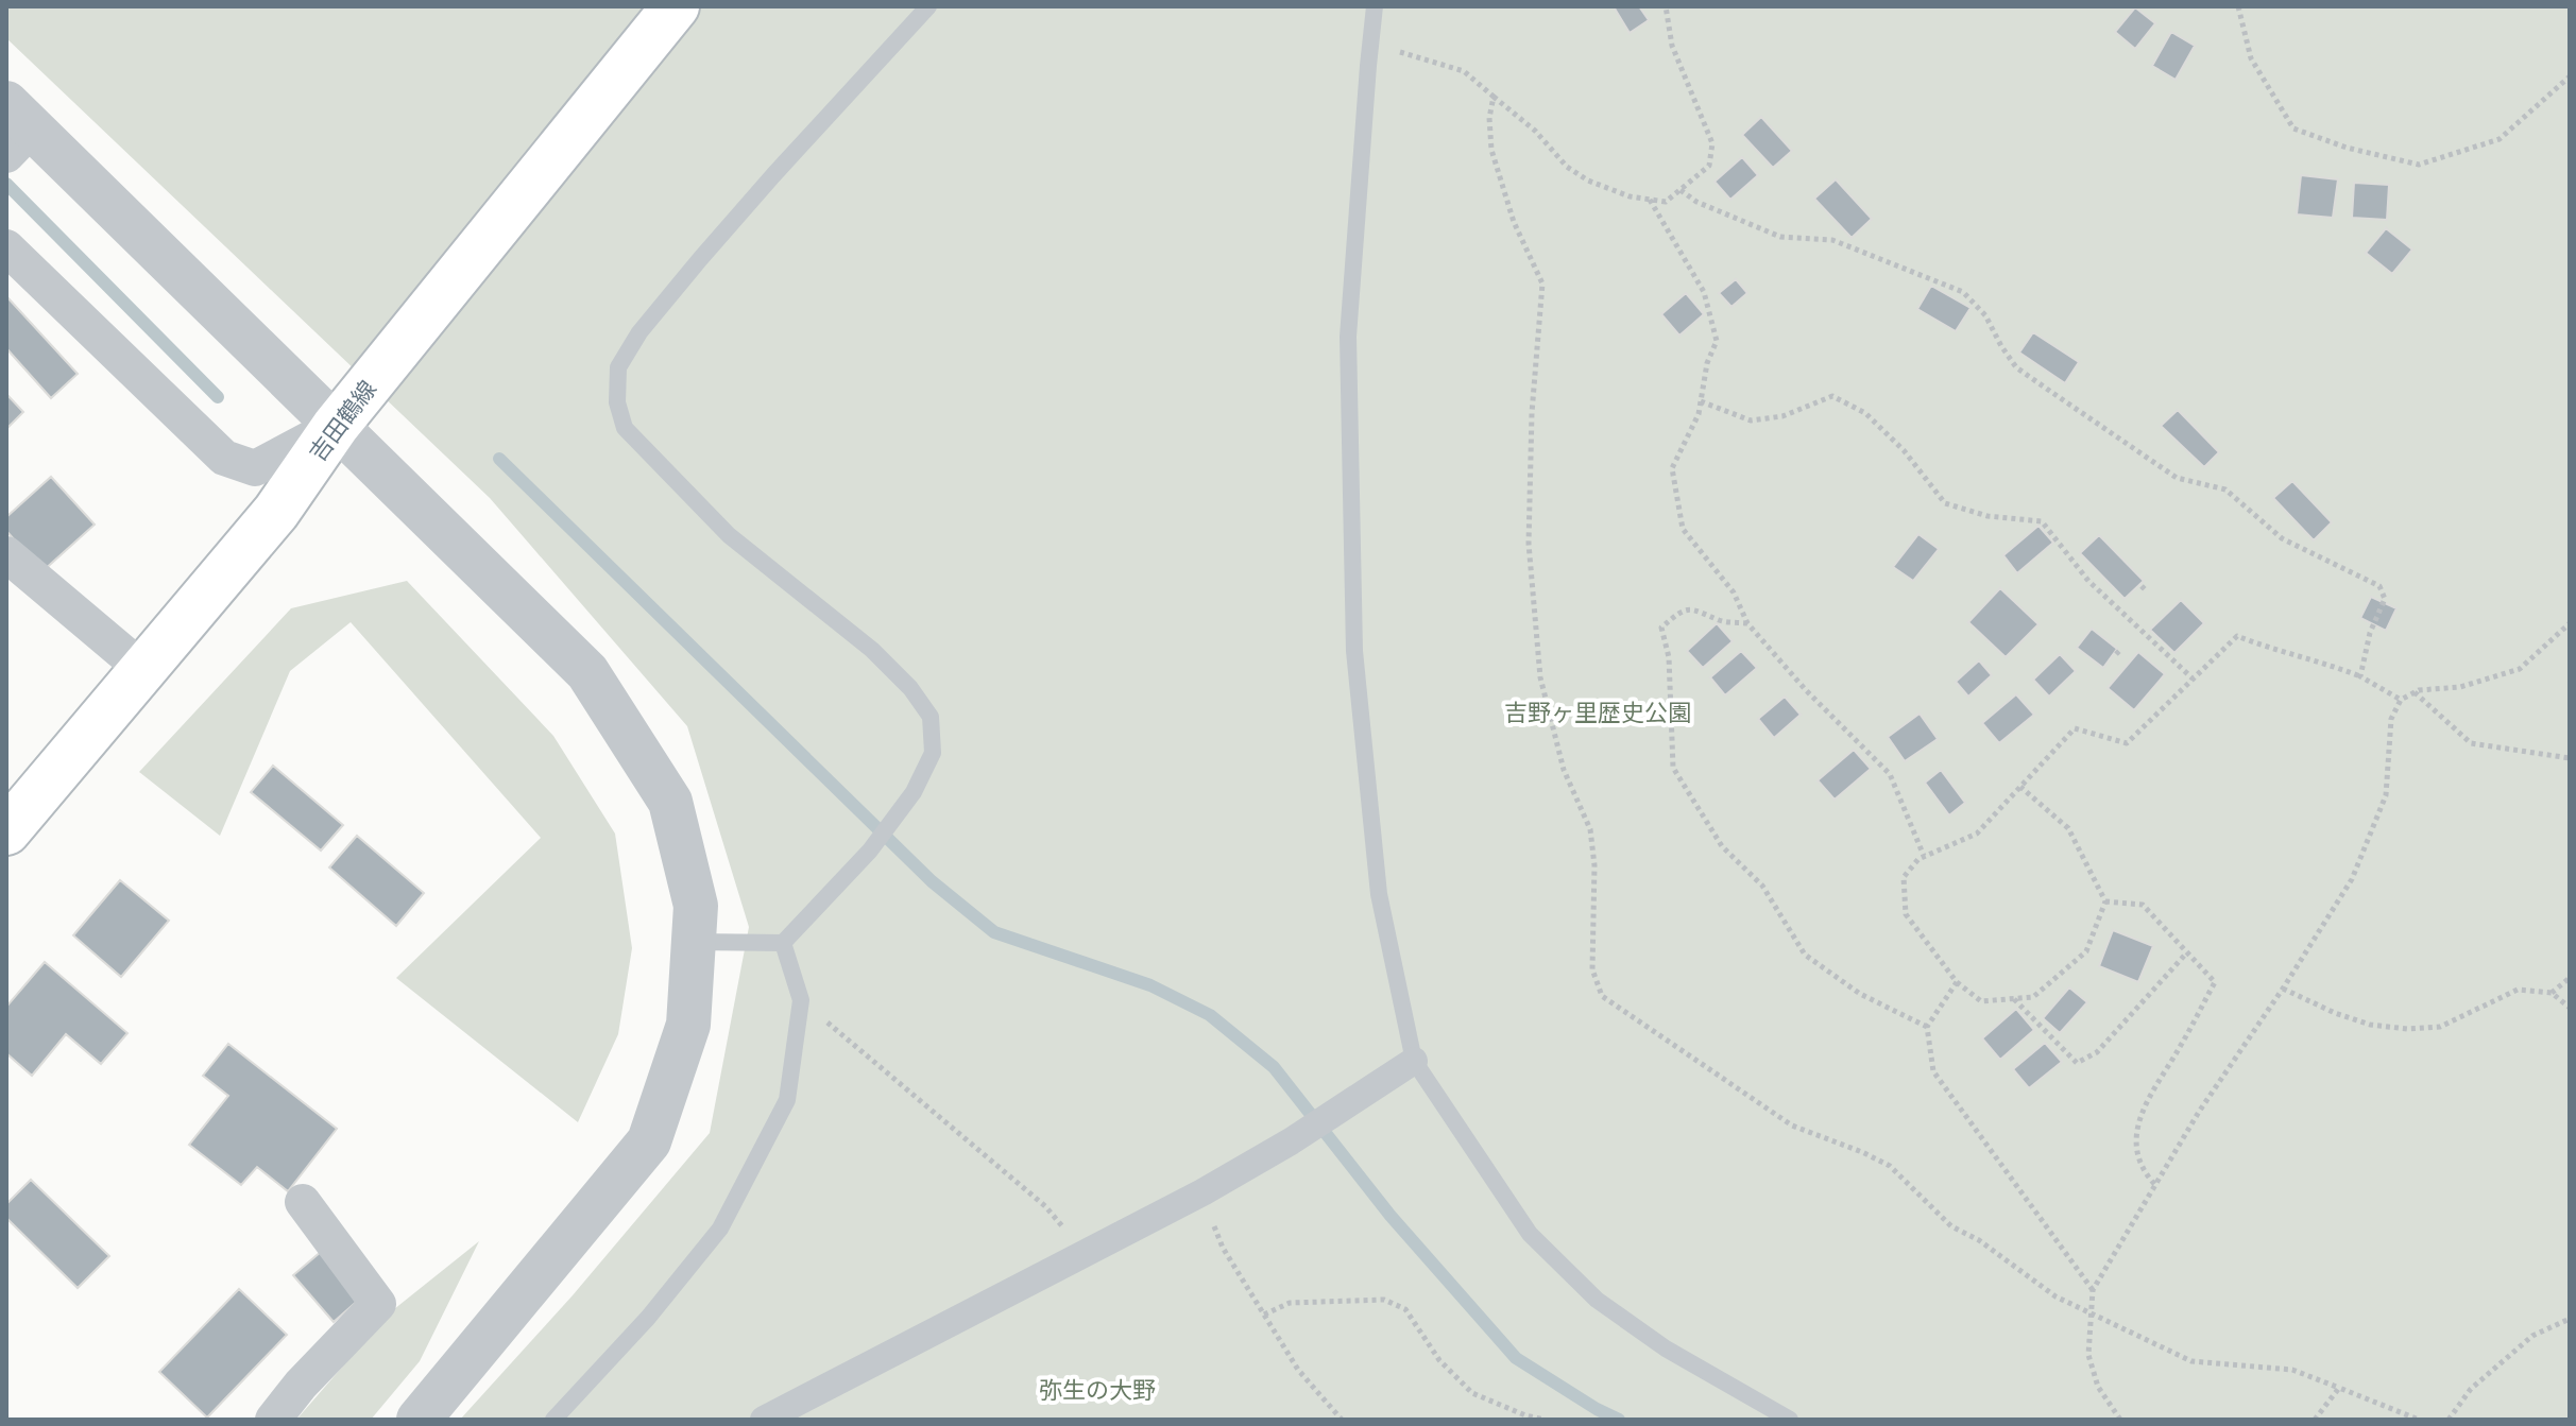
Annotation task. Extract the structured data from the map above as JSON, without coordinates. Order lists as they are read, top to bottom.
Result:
{
  "streets": {
    "main road": ["吉田鶴線"]
  },
  "parks": ["吉野ヶ里歴史公園", "弥生の大野"]
}
